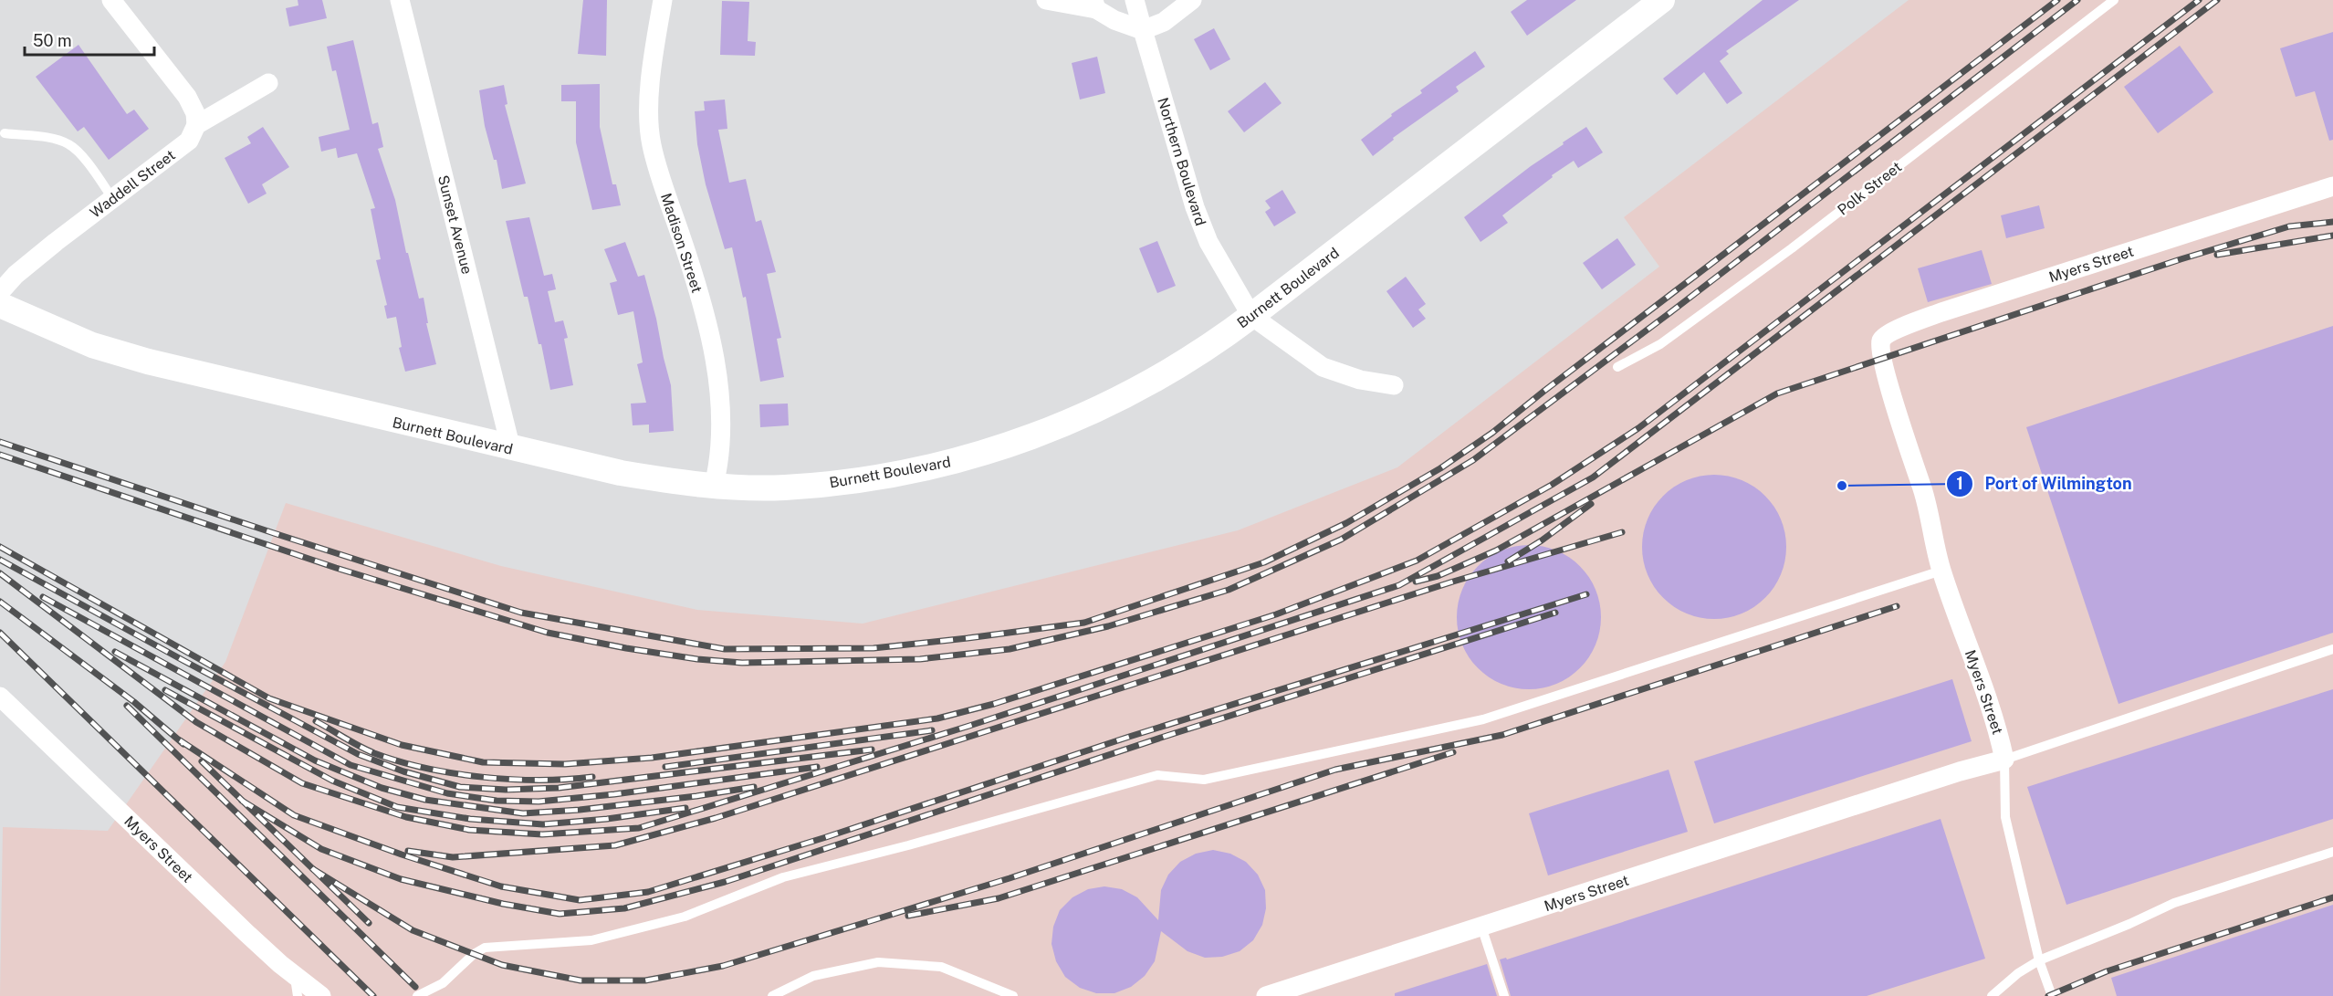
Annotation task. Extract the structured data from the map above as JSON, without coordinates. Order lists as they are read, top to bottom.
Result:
{
  "streets": {
    "main road": ["Burnett Boulevard"],
    "street": [
      "Northern Boulevard",
      "Waddell Street",
      "Sunset Avenue",
      "Madison Street",
      "Myers Street"
    ],
    "lane": ["Polk Street"]
  },
  "crossings": [
    ["Northern Boulevard", "Burnett Boulevard"],
    ["Sunset Avenue", "Burnett Boulevard"],
    ["Madison Street", "Burnett Boulevard"]
  ],
  "places": ["Port of Wilmington"],
  "scale_bar": "50 m"
}
